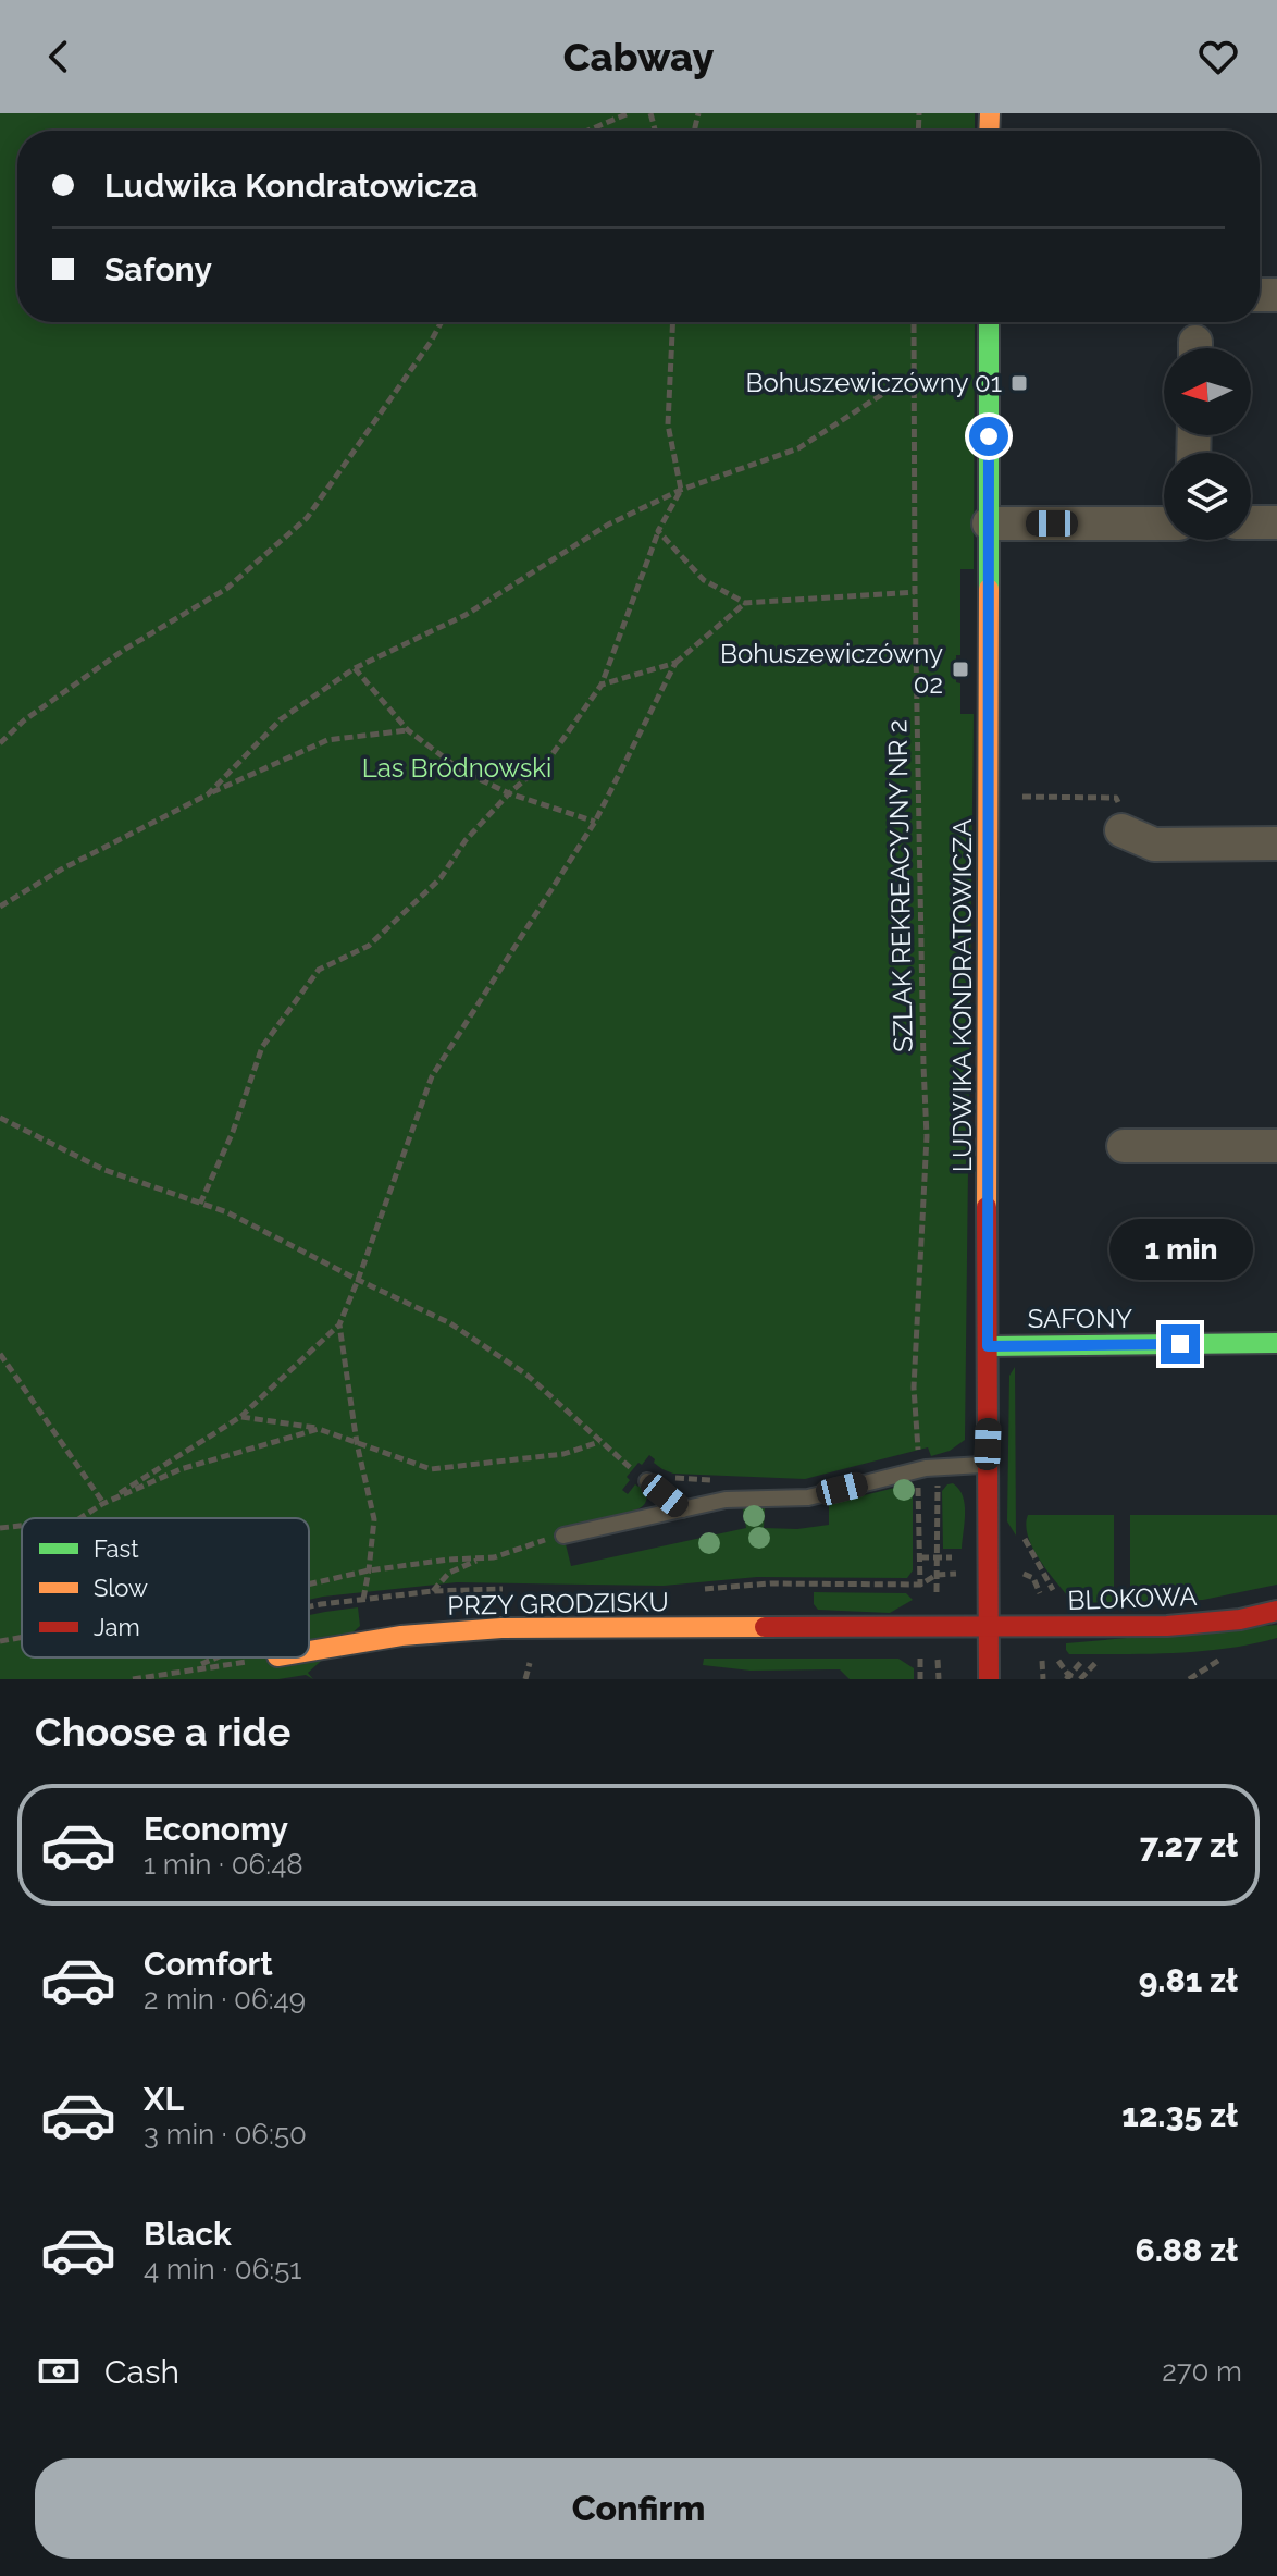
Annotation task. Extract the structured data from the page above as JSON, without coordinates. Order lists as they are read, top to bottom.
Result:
{
  "streets": {
    "main road": [
      "LUDWIKA KONDRATOWICZA",
      "SAFONY",
      "BLOKOWA",
      "PRZY GRODZISKU"
    ],
    "path": ["SZLAK REKREACYJNY NR 2"]
  },
  "crossings": [
    ["LUDWIKA KONDRATOWICZA", "SAFONY"],
    ["LUDWIKA KONDRATOWICZA", "BLOKOWA"],
    ["LUDWIKA KONDRATOWICZA", "PRZY GRODZISKU"],
    ["BLOKOWA", "PRZY GRODZISKU"]
  ],
  "parks": ["Las Bródnowski"],
  "places": {
    "transit": ["Bohuszewiczówny 01", "Bohuszewiczówny 02"]
  },
  "legend": ["Fast", "Slow", "Jam"],
  "north": "left",
  "page": {
    "header": "Cabway",
    "banner": ["Ludwika Kondratowicza", "Safony"],
    "bubble": "1 min",
    "heading": "Choose a ride",
    "list": [
      {
        "name": "Economy",
        "note": "1 min · 06:48",
        "value": "7.27 zł"
      },
      {
        "name": "Comfort",
        "note": "2 min · 06:49",
        "value": "9.81 zł"
      },
      {
        "name": "XL",
        "note": "3 min · 06:50",
        "value": "12.35 zł"
      },
      {
        "name": "Black",
        "note": "4 min · 06:51",
        "value": "6.88 zł"
      }
    ],
    "pay": ["Cash", "270 m"],
    "buttons": "Confirm"
  }
}
